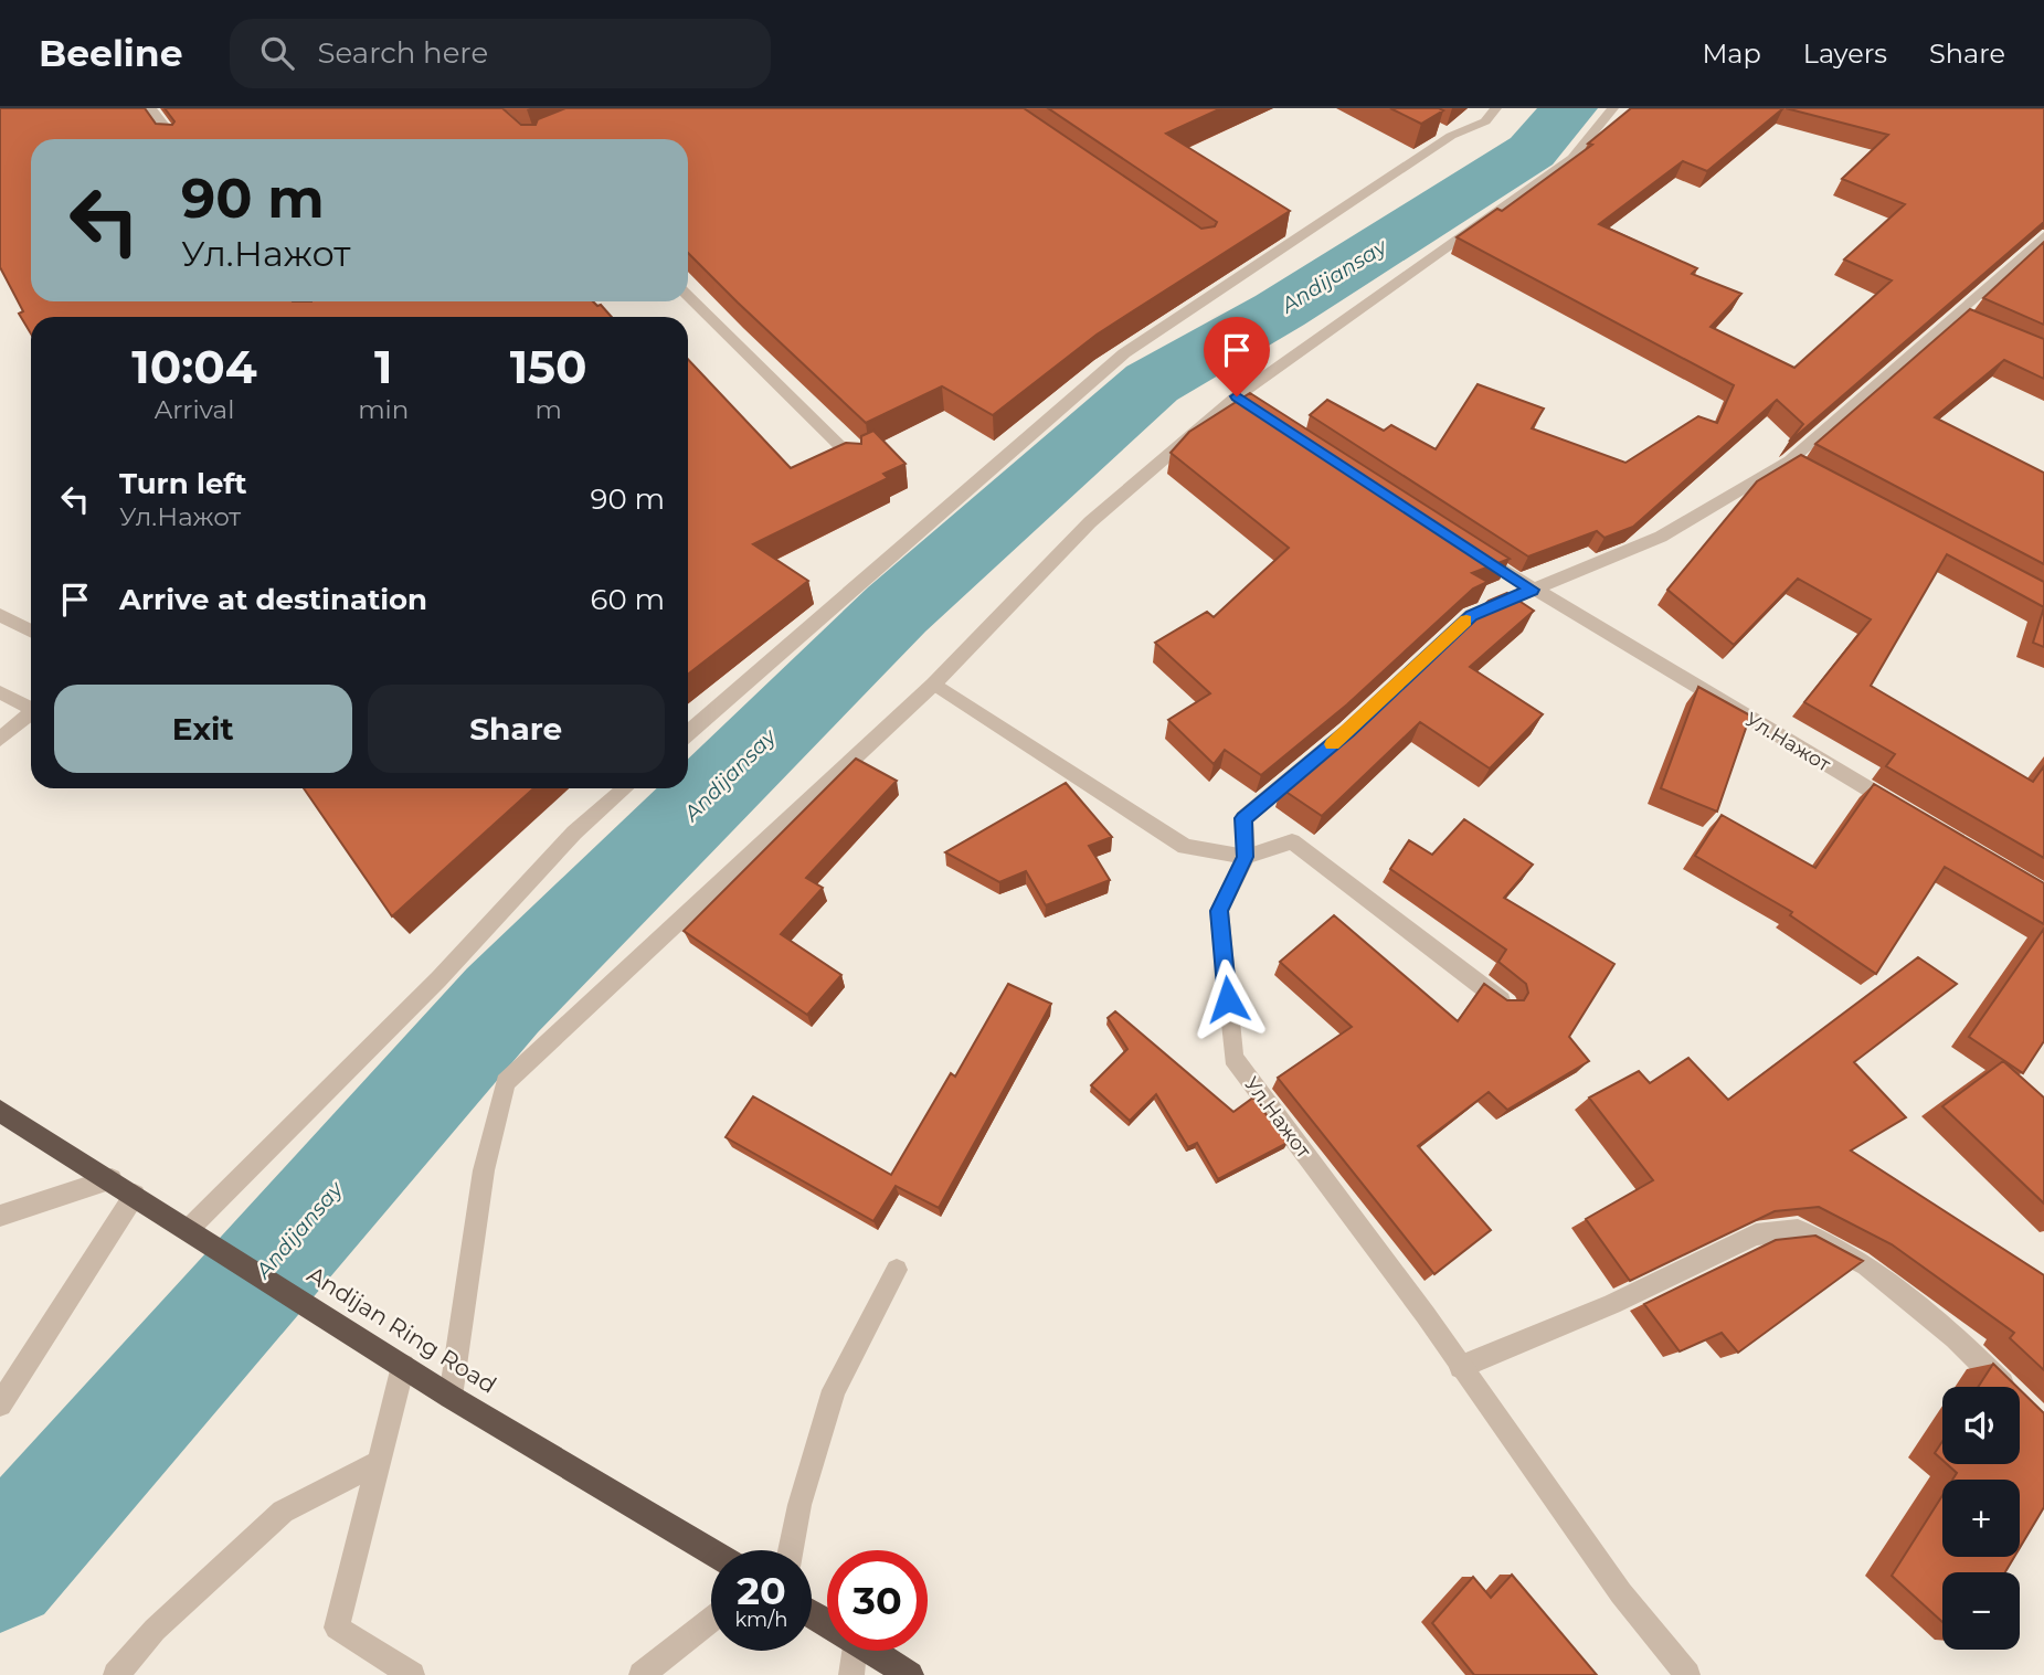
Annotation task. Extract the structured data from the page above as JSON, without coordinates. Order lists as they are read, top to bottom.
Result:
{
  "streets": {
    "highway": ["Andijan Ring Road"],
    "street": ["Ул.Нажот"]
  },
  "water": ["Andijansay"],
  "page": {
    "header": "Beeline",
    "search": "Search here",
    "nav": ["Map", "Layers", "Share"],
    "turn": ["90 m", "Ул.Нажот"],
    "eta": [
      "10:04",
      "Arrival",
      "1",
      "min",
      "150",
      "m"
    ],
    "list": [
      {
        "name": "Turn left",
        "note": "Ул.Нажот",
        "value": "90 m"
      },
      {
        "name": "Arrive at destination",
        "value": "60 m"
      }
    ],
    "buttons": ["Exit", "Share"],
    "map_buttons": ["+", "−"],
    "speed": "20 km/h",
    "limit": "30"
  }
}
